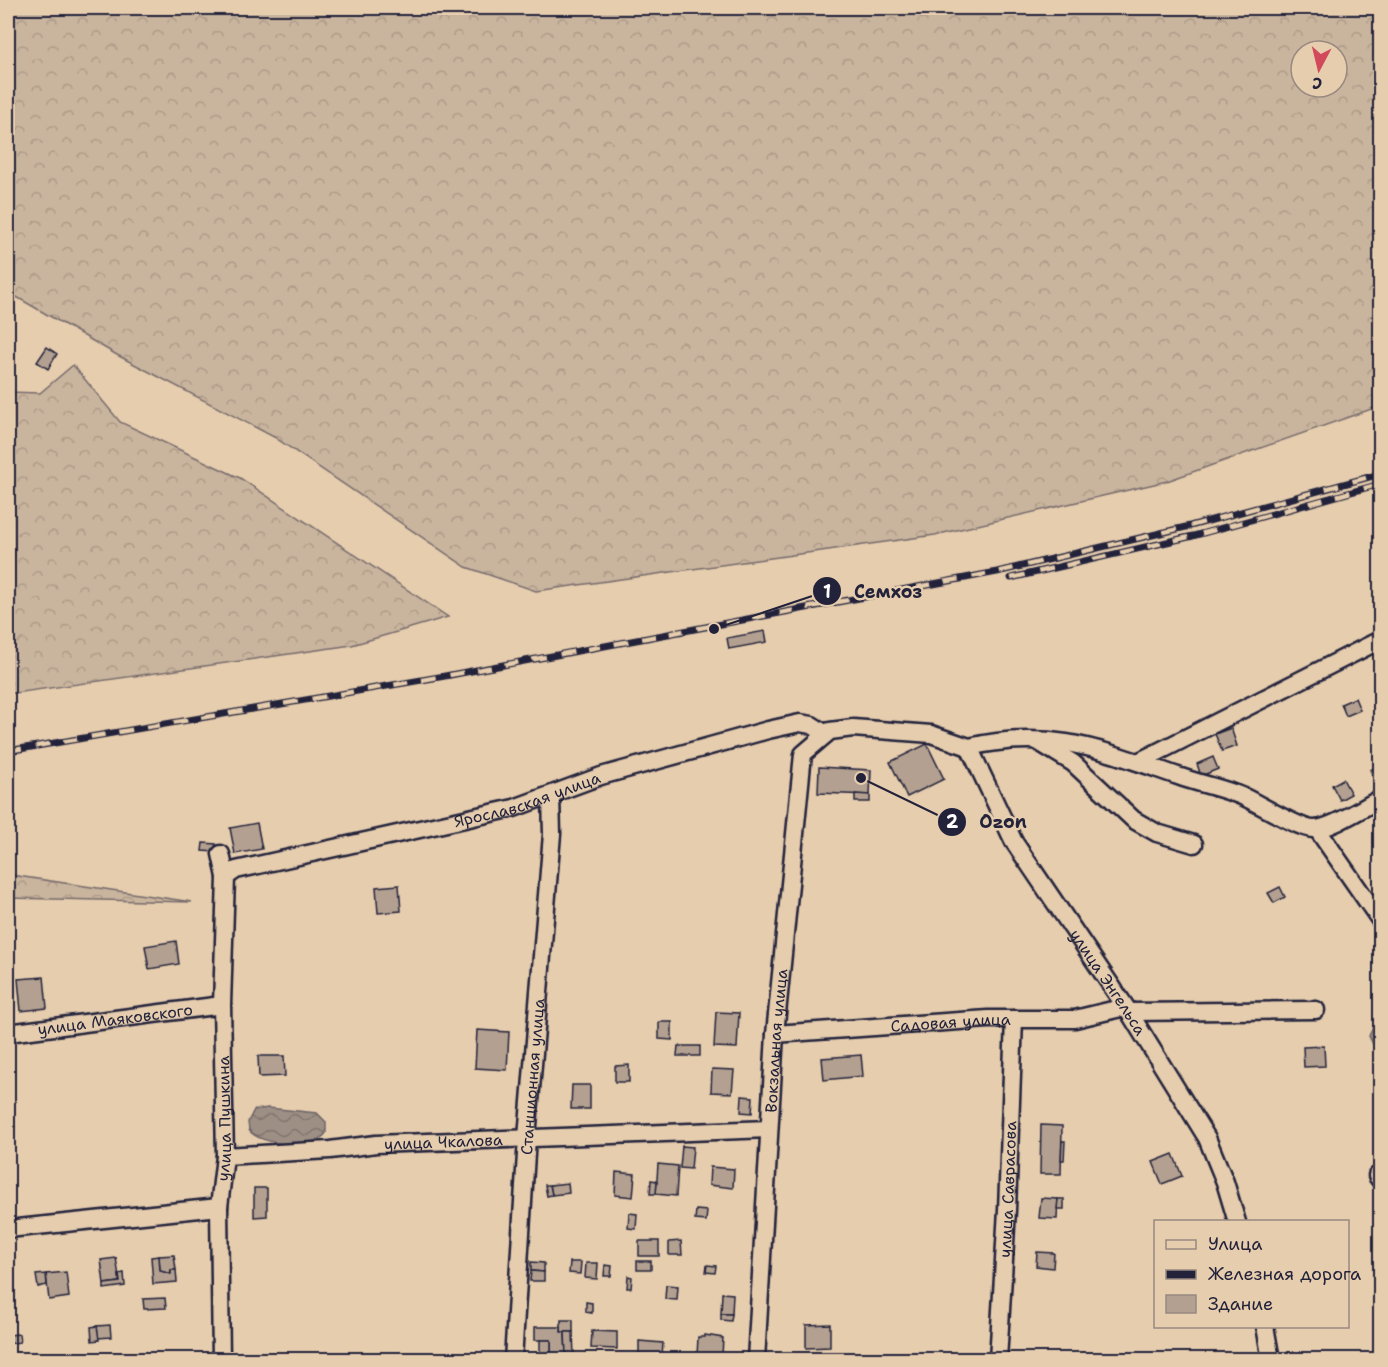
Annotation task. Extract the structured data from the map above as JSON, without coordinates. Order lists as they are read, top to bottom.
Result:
{
  "streets": {
    "street": [
      "Ярославская улица",
      "улица Энгельса",
      "улица Маяковского",
      "Садовая улица",
      "Вокзальная улица",
      "Станционная улица",
      "улица Пушкина",
      "улица Чкалова",
      "улица Саврасова"
    ]
  },
  "crossings": [
    ["Ярославская улица", "Вокзальная улица"],
    ["Ярославская улица", "Станционная улица"],
    ["Ярославская улица", "улица Пушкина"],
    ["улица Энгельса", "Садовая улица"],
    ["улица Маяковского", "улица Пушкина"],
    ["Садовая улица", "Вокзальная улица"],
    ["Садовая улица", "улица Саврасова"],
    ["Вокзальная улица", "улица Чкалова"],
    ["Станционная улица", "улица Чкалова"],
    ["улица Пушкина", "улица Чкалова"]
  ],
  "places": ["Семхоз", "Ozon"],
  "legend": ["Улица", "Железная дорога", "Здание"],
  "north": "bottom"
}
